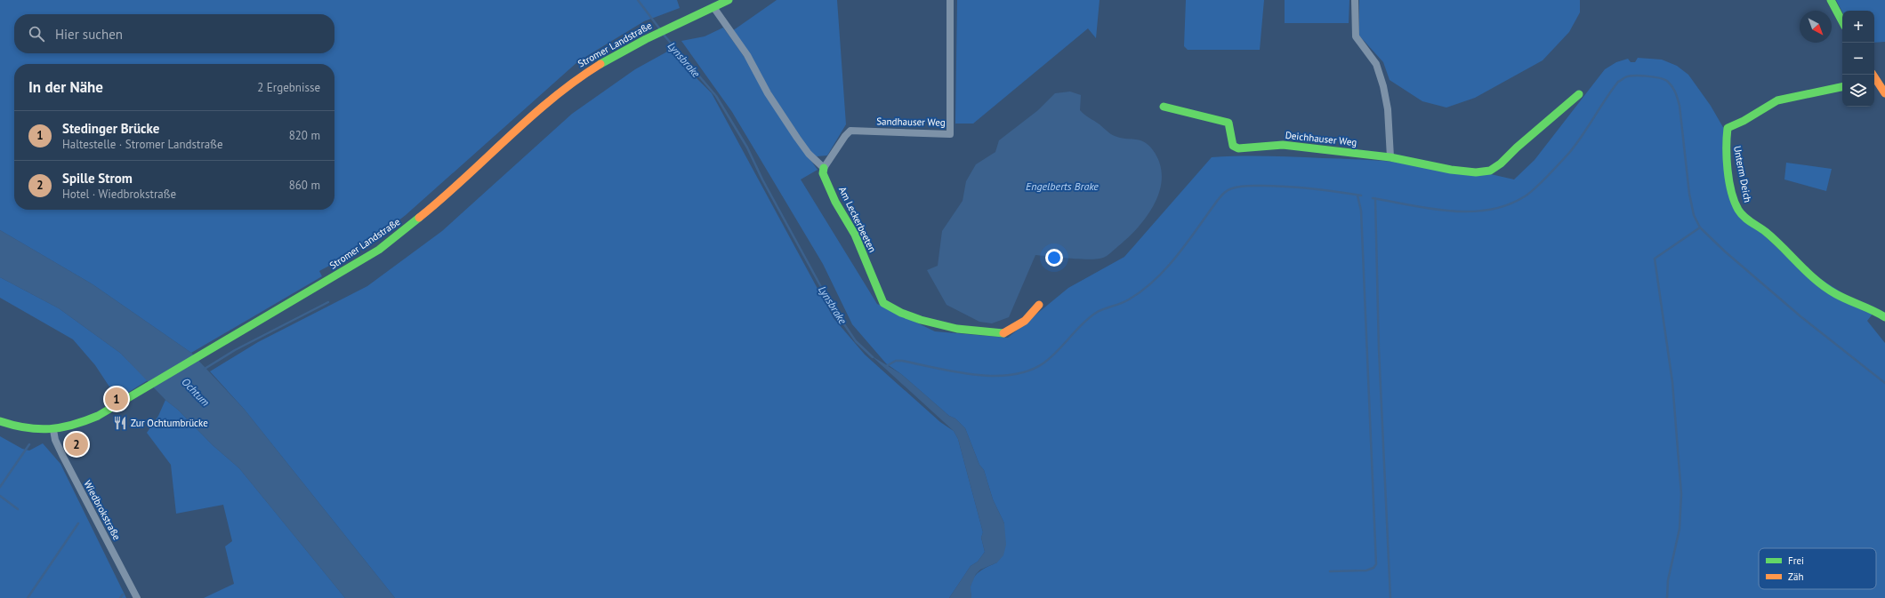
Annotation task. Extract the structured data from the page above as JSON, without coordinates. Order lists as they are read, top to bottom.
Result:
{
  "streets": {
    "street": [
      "Stromer Landstraße",
      "Sandhauser Weg",
      "Deichhauser Weg",
      "Unterm Deich",
      "Am Leckerbeeten",
      "Wiedbrokstraße"
    ]
  },
  "crossings": [
    ["Stromer Landstraße", "Wiedbrokstraße"],
    ["Sandhauser Weg", "Am Leckerbeeten"]
  ],
  "water": ["Lynsbrake", "Engelberts Brake", "Ochtum"],
  "places": {
    "restaurant": ["Zur Ochtumbrücke"]
  },
  "legend": ["Frei", "Zäh"],
  "north": "bottom right",
  "page": {
    "map_buttons": ["+", "−"],
    "search": "Hier suchen",
    "heading": ["In der Nähe", "2 Ergebnisse"],
    "list": [
      {
        "mark": "1",
        "name": "Stedinger Brücke",
        "note": "Haltestelle · Stromer Landstraße",
        "value": "820 m"
      },
      {
        "mark": "2",
        "name": "Spille Strom",
        "note": "Hotel · Wiedbrokstraße",
        "value": "860 m"
      }
    ],
    "pins": ["1", "2"]
  }
}
